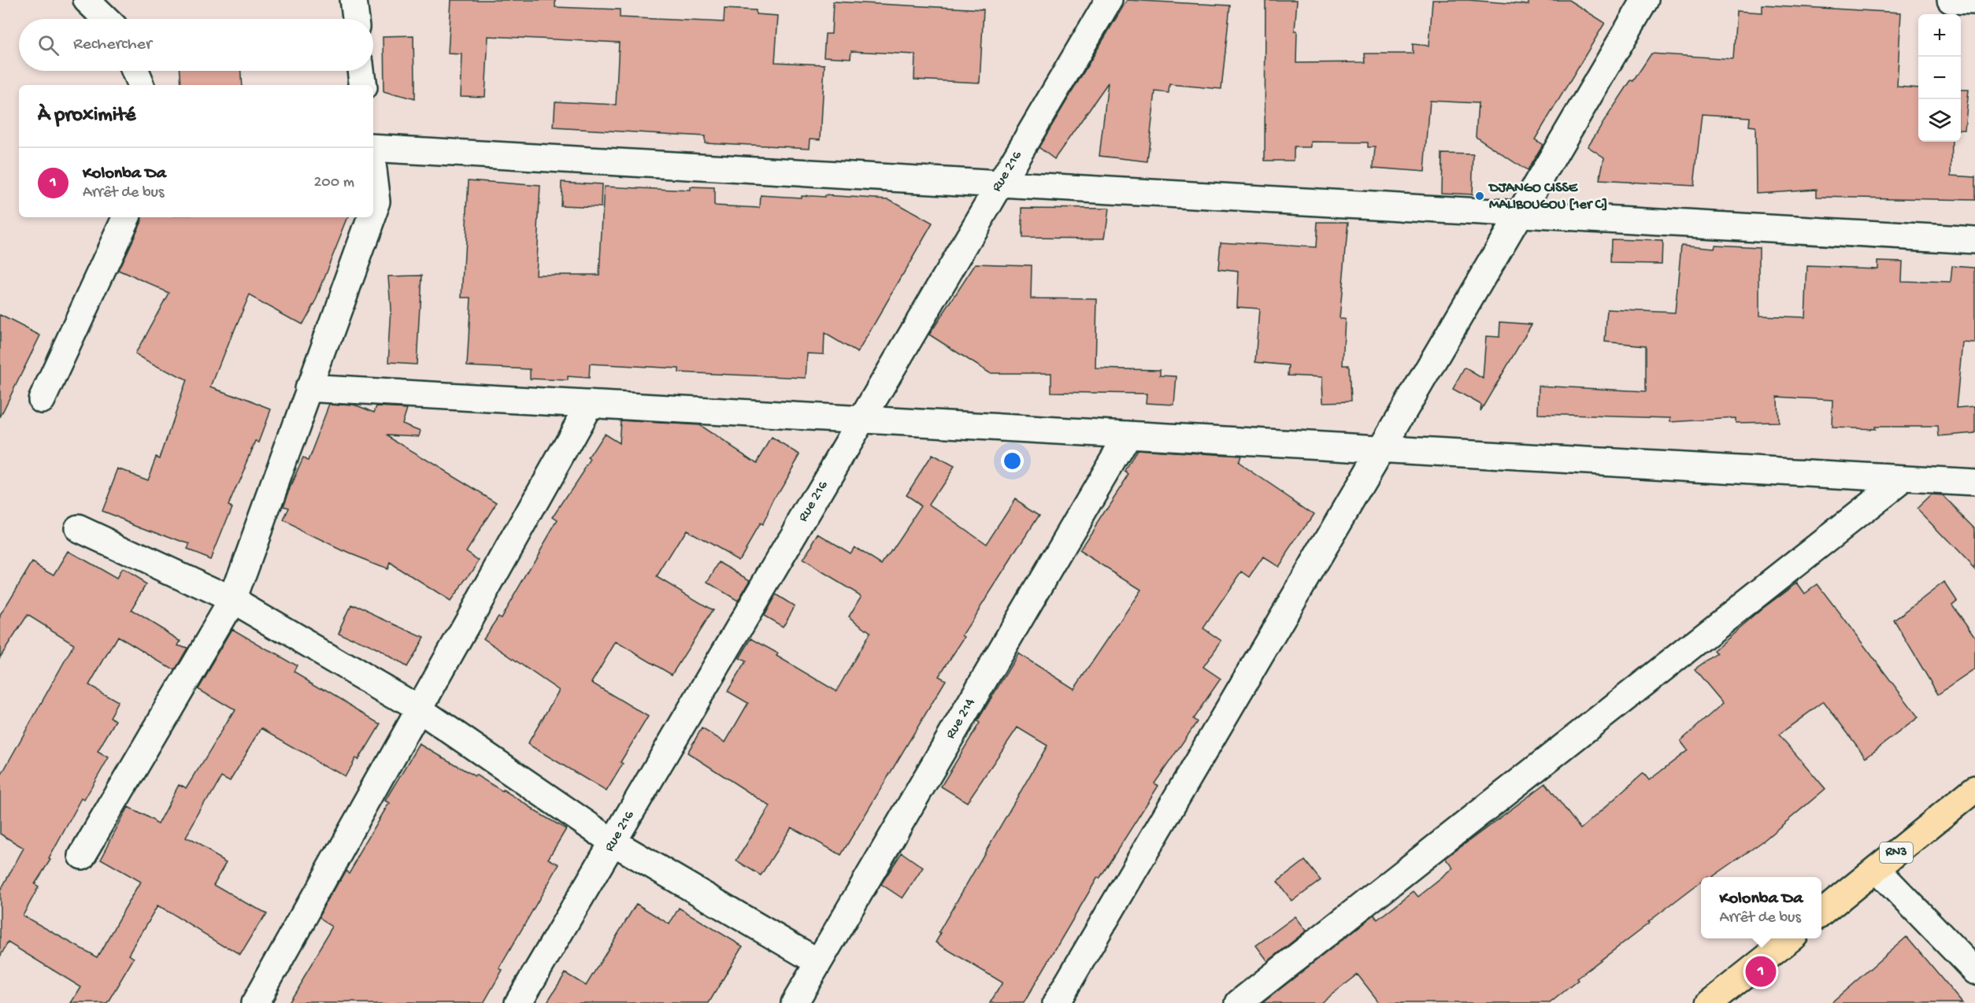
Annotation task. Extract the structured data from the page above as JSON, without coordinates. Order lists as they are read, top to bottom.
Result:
{
  "streets": {
    "highway": ["RN3"],
    "street": ["Rue 216", "Rue 214"]
  },
  "places": ["DJANGO CISSE MALIBOUGOU [1er C]"],
  "page": {
    "map_buttons": ["+", "−"],
    "search": "Rechercher",
    "heading": "À proximité",
    "list": [
      {
        "mark": "1",
        "name": "Kolonba Da",
        "note": "Arrêt de bus",
        "value": "200 m"
      }
    ],
    "popup": ["Kolonba Da", "Arrêt de bus"],
    "pins": "1"
  }
}
